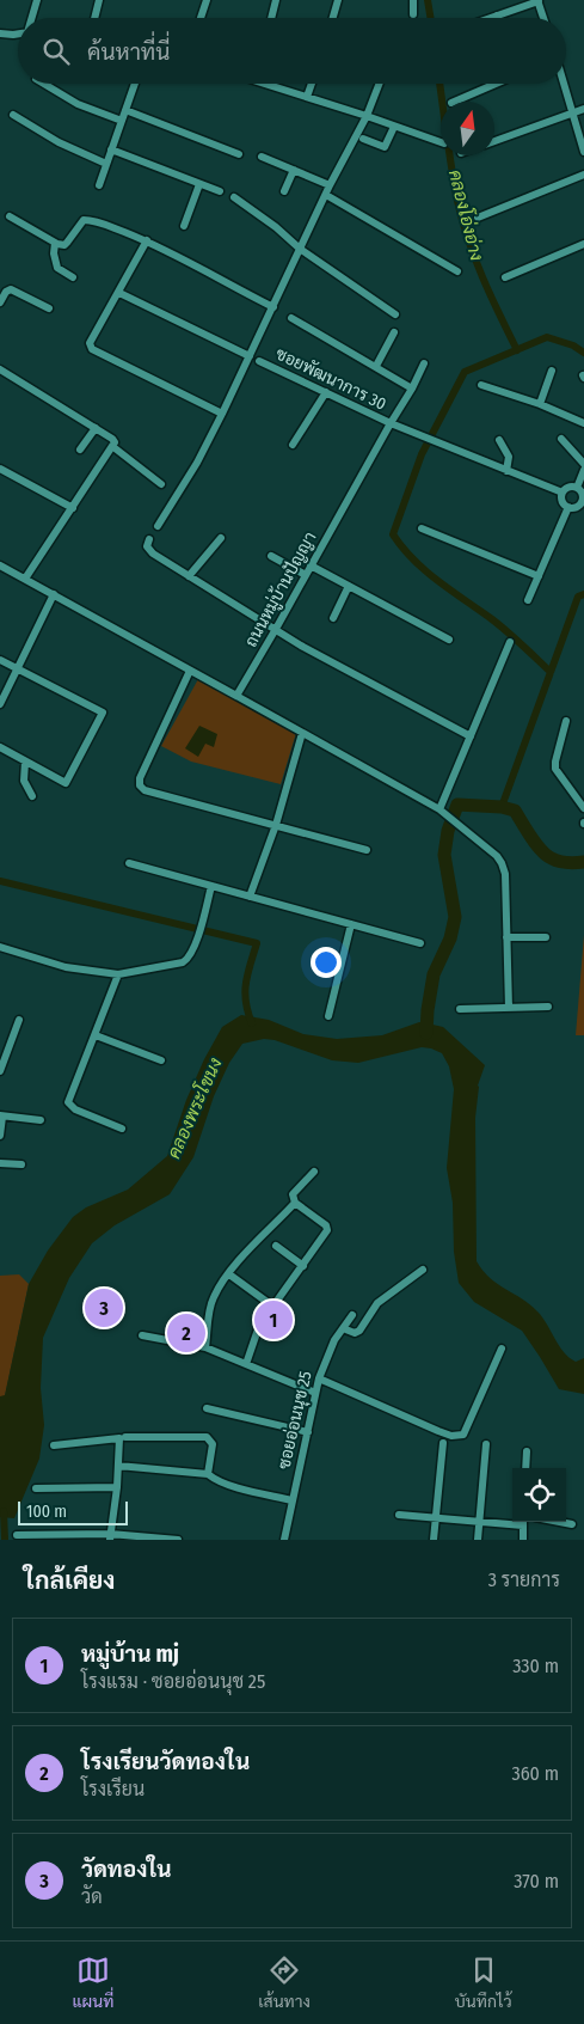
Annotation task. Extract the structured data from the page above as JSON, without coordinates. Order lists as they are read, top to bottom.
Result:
{
  "streets": {
    "street": ["ซอยพัฒนาการ 30", "ถนนหมู่บ้านปัญญา", "ซอยอ่อนนุช 25"]
  },
  "crossings": [
    ["ซอยพัฒนาการ 30", "ถนนหมู่บ้านปัญญา"]
  ],
  "water": ["คลองโอ่งอ่าง", "คลองพระโขนง"],
  "scale_bar": "100 m",
  "north": "top",
  "page": {
    "search": "ค้นหาที่นี่",
    "pins": ["3", "1", "2"],
    "scale": "100 m",
    "heading": ["ใกล้เคียง", "3 รายการ"],
    "list": [
      {
        "mark": "1",
        "name": "หมู่บ้าน mj",
        "note": "โรงแรม · ซอยอ่อนนุช 25",
        "value": "330 m"
      },
      {
        "mark": "2",
        "name": "โรงเรียนวัดทองใน",
        "note": "โรงเรียน",
        "value": "360 m"
      },
      {
        "mark": "3",
        "name": "วัดทองใน",
        "note": "วัด",
        "value": "370 m"
      }
    ],
    "nav": ["แผนที่", "เส้นทาง", "บันทึกไว้"]
  }
}
